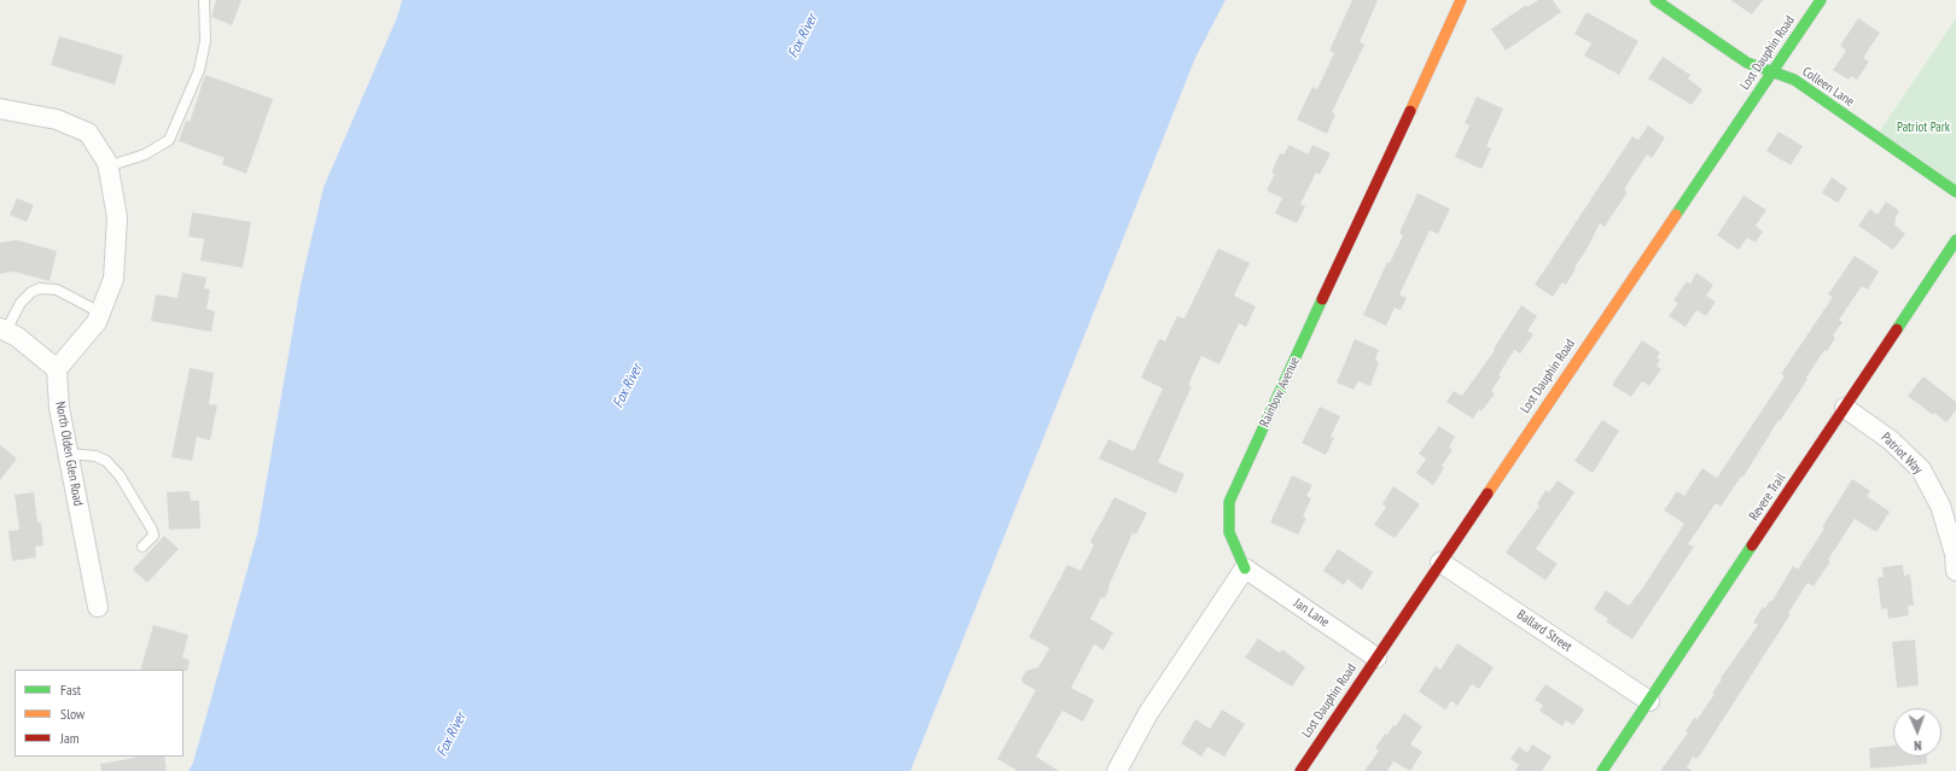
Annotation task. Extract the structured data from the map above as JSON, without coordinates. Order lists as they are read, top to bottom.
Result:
{
  "streets": {
    "street": [
      "Lost Dauphin Road",
      "Colleen Lane",
      "Rainbow Avenue",
      "North Olden Glen Road",
      "Patriot Way",
      "Revere Trail",
      "Jan Lane",
      "Ballard Street"
    ]
  },
  "crossings": [
    ["Lost Dauphin Road", "Colleen Lane"],
    ["Lost Dauphin Road", "Jan Lane"],
    ["Lost Dauphin Road", "Ballard Street"],
    ["Rainbow Avenue", "Jan Lane"],
    ["Patriot Way", "Revere Trail"],
    ["Revere Trail", "Ballard Street"]
  ],
  "water": ["Fox River"],
  "parks": ["Patriot Park"],
  "legend": ["Fast", "Slow", "Jam"],
  "north": "bottom"
}
